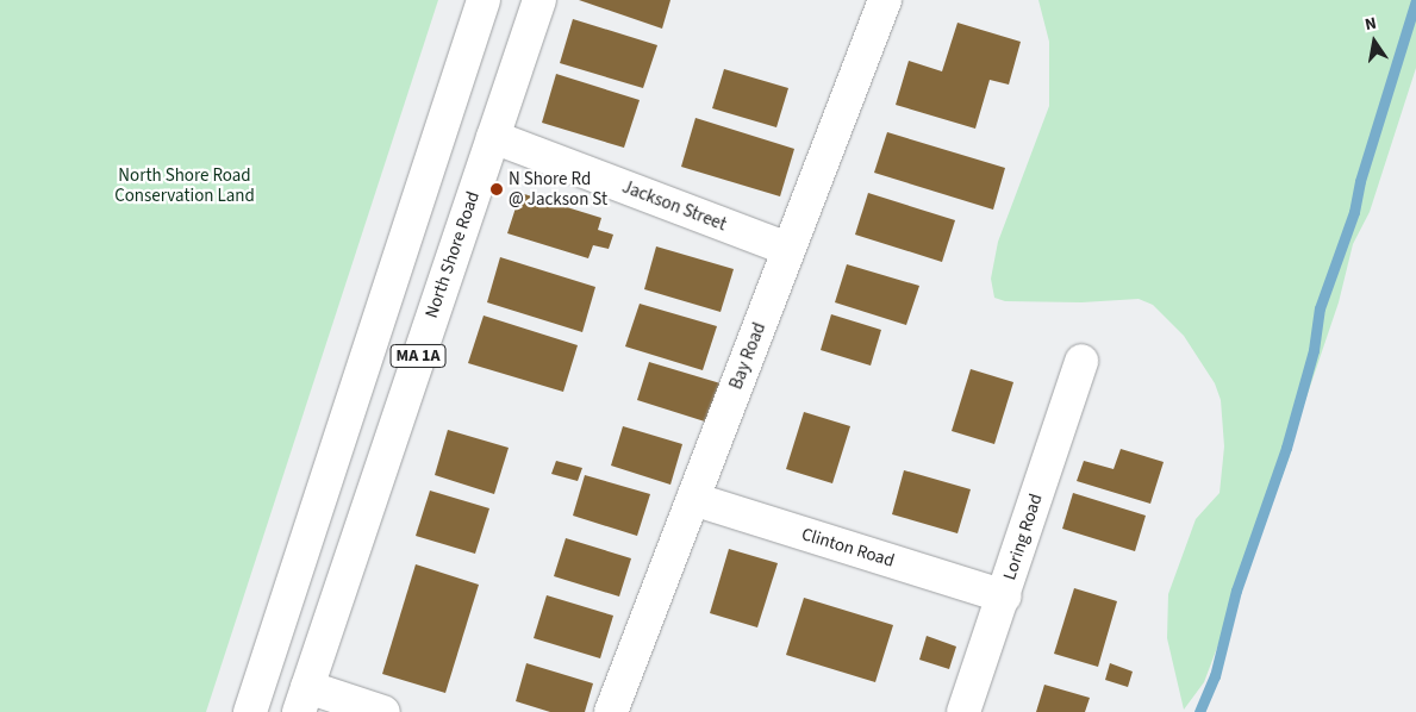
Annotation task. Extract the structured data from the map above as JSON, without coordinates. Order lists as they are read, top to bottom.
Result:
{
  "streets": {
    "main road": [
      "Jackson Street",
      "North Shore Road",
      "MA 1A",
      "Bay Road",
      "Loring Road",
      "Clinton Road"
    ]
  },
  "crossings": [
    ["Jackson Street", "North Shore Road"],
    ["Jackson Street", "Bay Road"],
    ["Bay Road", "Clinton Road"],
    ["Loring Road", "Clinton Road"]
  ],
  "parks": ["North Shore Road Conservation Land"],
  "places": ["N Shore Rd @ Jackson St"],
  "north": "top"
}
